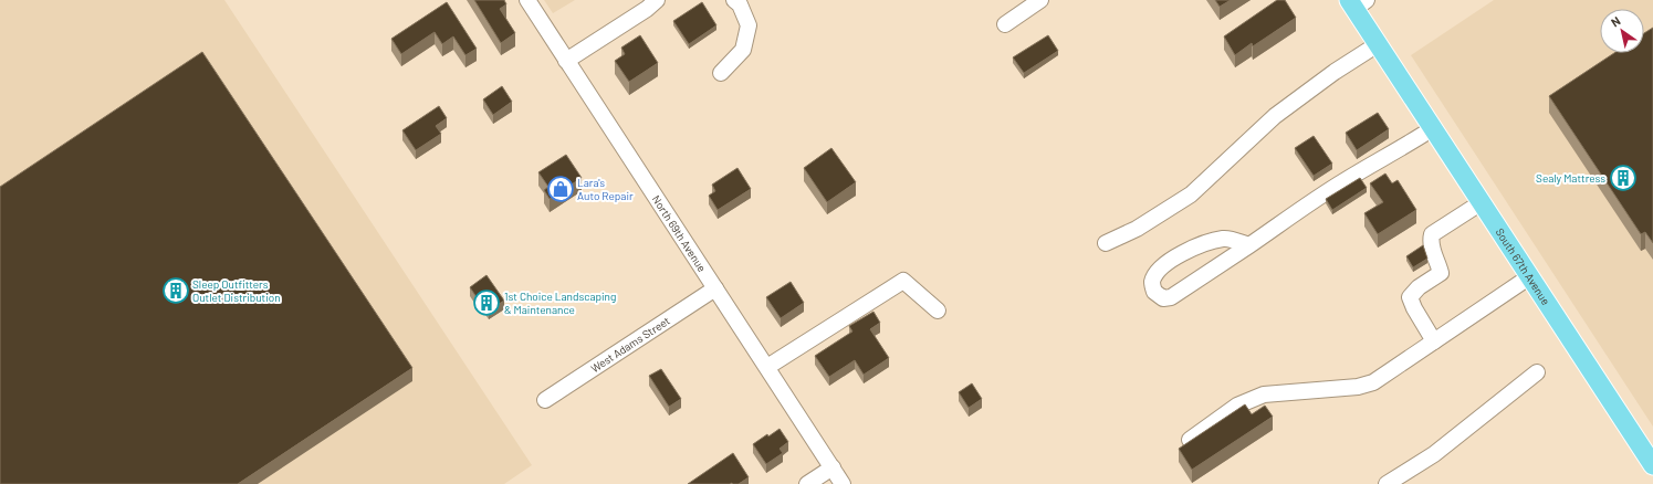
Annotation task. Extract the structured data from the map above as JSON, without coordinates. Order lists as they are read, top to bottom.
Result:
{
  "streets": {
    "main road": ["South 67th Avenue"],
    "street": ["North 69th Avenue", "West Adams Street"]
  },
  "crossings": [
    ["North 69th Avenue", "West Adams Street"]
  ],
  "places": {
    "building": ["Sealy Mattress", "Sleep Outfitters Outlet Distribution", "1st Choice Landscaping & Maintenance"],
    "shop": ["Lara's Auto Repair"]
  },
  "north": "top left"
}
